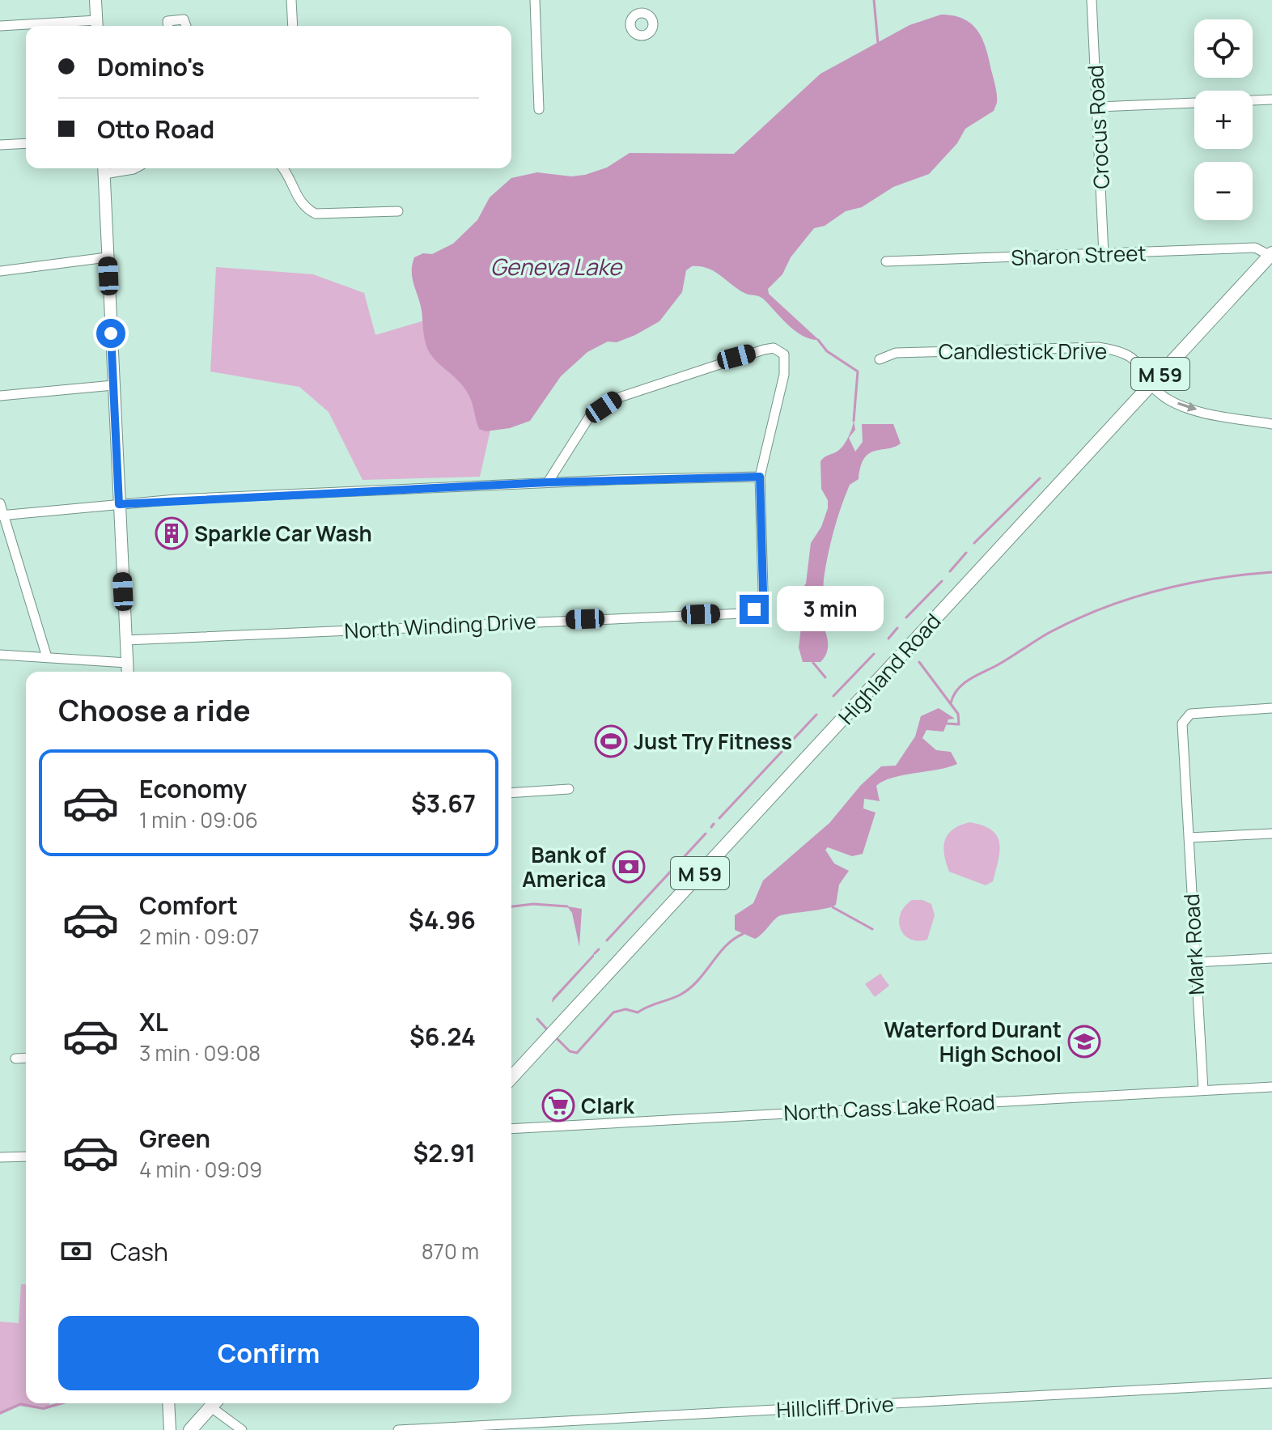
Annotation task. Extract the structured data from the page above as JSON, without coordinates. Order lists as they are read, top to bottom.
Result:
{
  "streets": {
    "highway": ["M 59", "Highland Road"],
    "street": [
      "Crocus Road",
      "Sharon Street",
      "Candlestick Drive",
      "North Winding Drive",
      "Mark Road",
      "North Cass Lake Road",
      "Hillcliff Drive"
    ]
  },
  "crossings": [
    ["Crocus Road", "Sharon Street"],
    ["Sharon Street", "Highland Road"],
    ["Candlestick Drive", "Highland Road"],
    ["Mark Road", "North Cass Lake Road"]
  ],
  "water": ["Geneva Lake"],
  "places": {
    "building": ["Sparkle Car Wash"],
    "sports": ["Just Try Fitness"],
    "bank": ["Bank of America"],
    "school or university": ["Waterford Durant High School"],
    "supermarket": ["Clark"]
  },
  "page": {
    "map_buttons": ["+", "−"],
    "banner": ["Domino's", "Otto Road"],
    "bubble": "3 min",
    "heading": "Choose a ride",
    "list": [
      {
        "name": "Economy",
        "note": "1 min · 09:06",
        "value": "$3.67"
      },
      {
        "name": "Comfort",
        "note": "2 min · 09:07",
        "value": "$4.96"
      },
      {
        "name": "XL",
        "note": "3 min · 09:08",
        "value": "$6.24"
      },
      {
        "name": "Green",
        "note": "4 min · 09:09",
        "value": "$2.91"
      }
    ],
    "pay": ["Cash", "870 m"],
    "buttons": "Confirm"
  }
}
